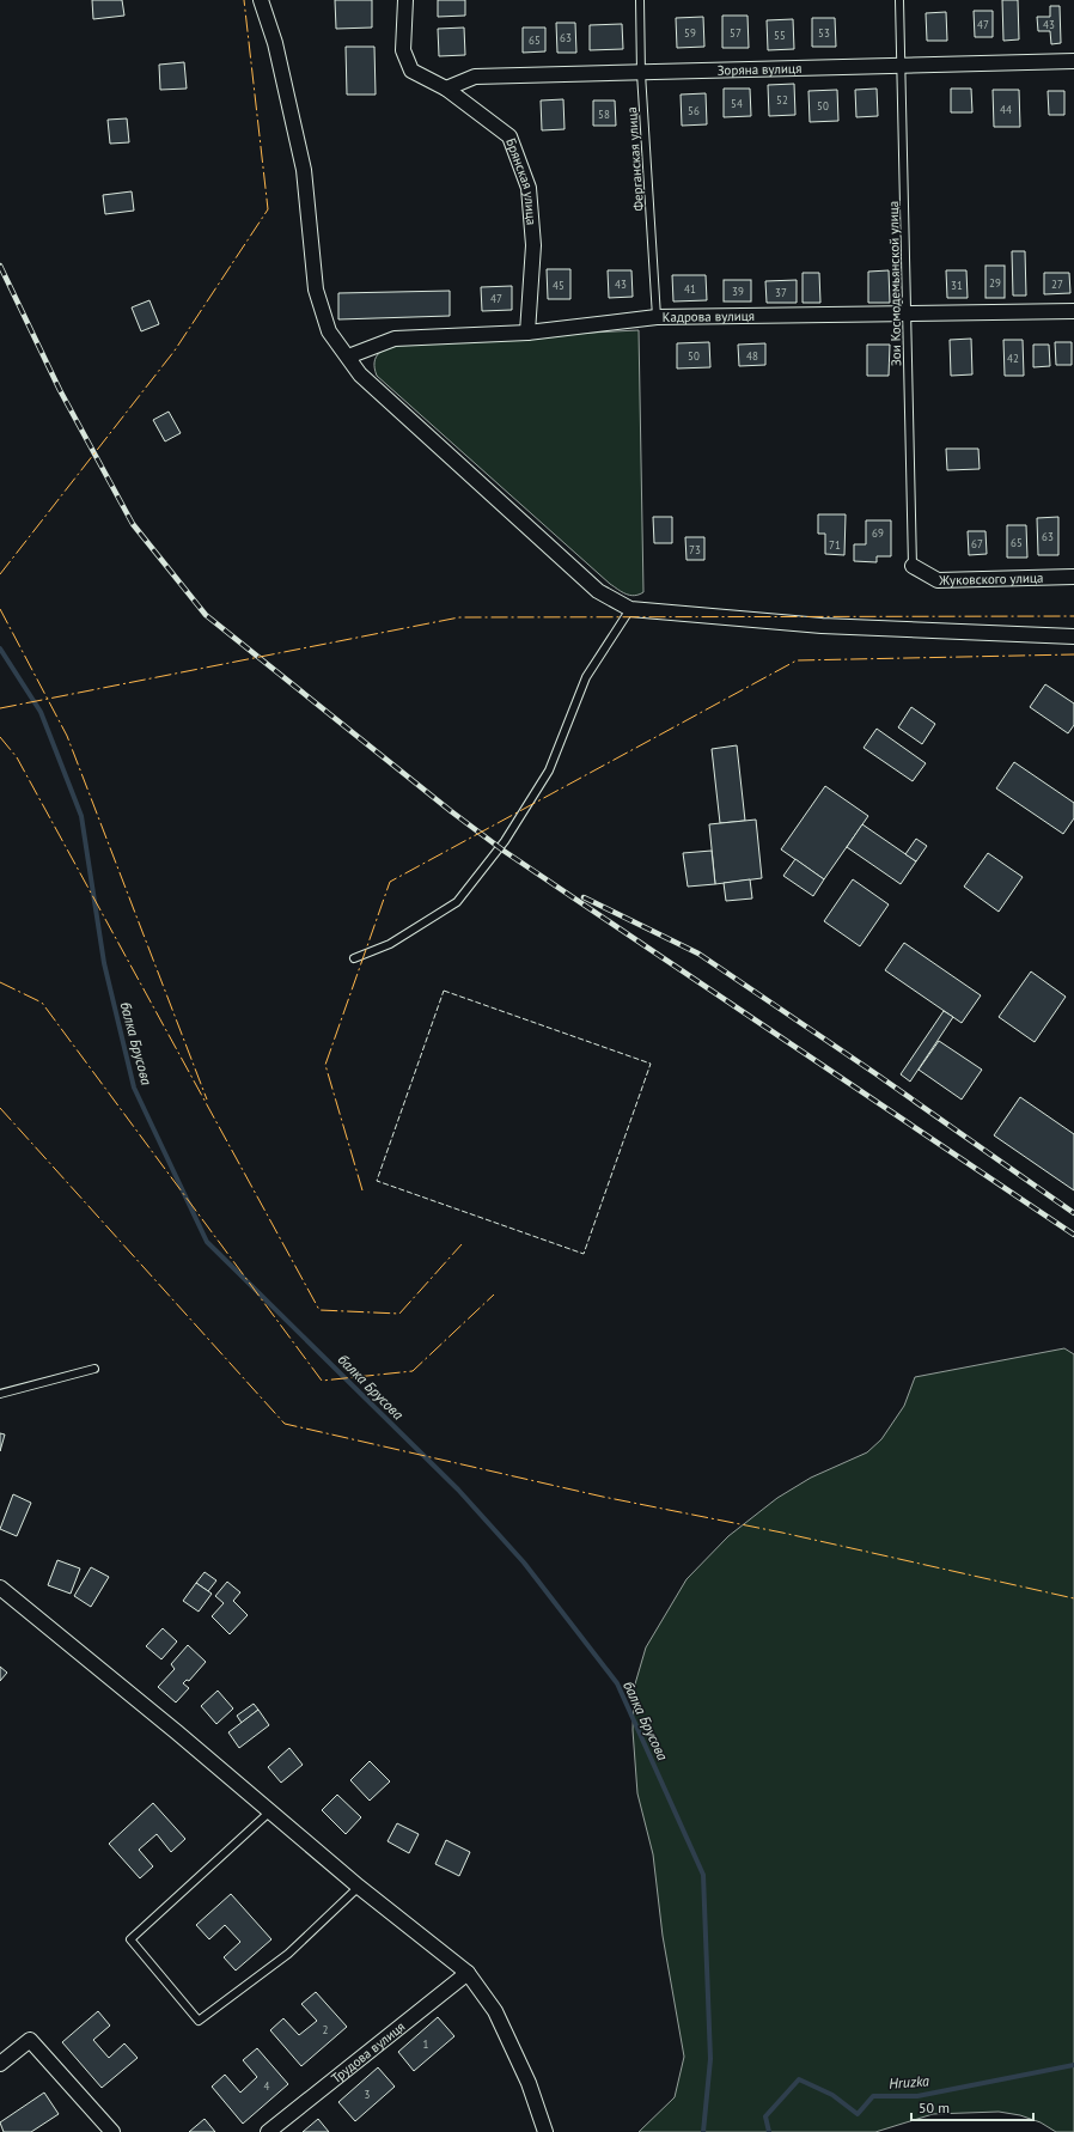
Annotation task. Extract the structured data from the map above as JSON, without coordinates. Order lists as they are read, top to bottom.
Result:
{
  "streets": {
    "street": [
      "Зоряна вулиця",
      "Брянская улица",
      "Кадрова вулиця",
      "Жуковского улица",
      "Трудова вулиця"
    ],
    "lane": ["Ферганская улица", "Зои Космодемьянской улица"]
  },
  "crossings": [
    ["Зоряна вулиця", "Ферганская улица"],
    ["Зоряна вулиця", "Брянская улица"],
    ["Зоряна вулиця", "Зои Космодемьянской улица"],
    ["Ферганская улица", "Кадрова вулиця"],
    ["Брянская улица", "Кадрова вулиця"],
    ["Зои Космодемьянской улица", "Кадрова вулиця"],
    ["Зои Космодемьянской улица", "Жуковского улица"]
  ],
  "water": ["балка Брусова", "Hruzka"],
  "house_numbers": [
    "47",
    "43",
    "59",
    "57",
    "53",
    "55",
    "63",
    "65",
    "52",
    "54",
    "50",
    "44",
    "56",
    "58",
    "29",
    "43",
    "27",
    "45",
    "31",
    "41",
    "39",
    "37",
    "47",
    "50",
    "48",
    "42",
    "69",
    "63",
    "65",
    "67",
    "71",
    "73",
    "2",
    "1",
    "4",
    "3"
  ],
  "scale_bar": "50 m"
}
